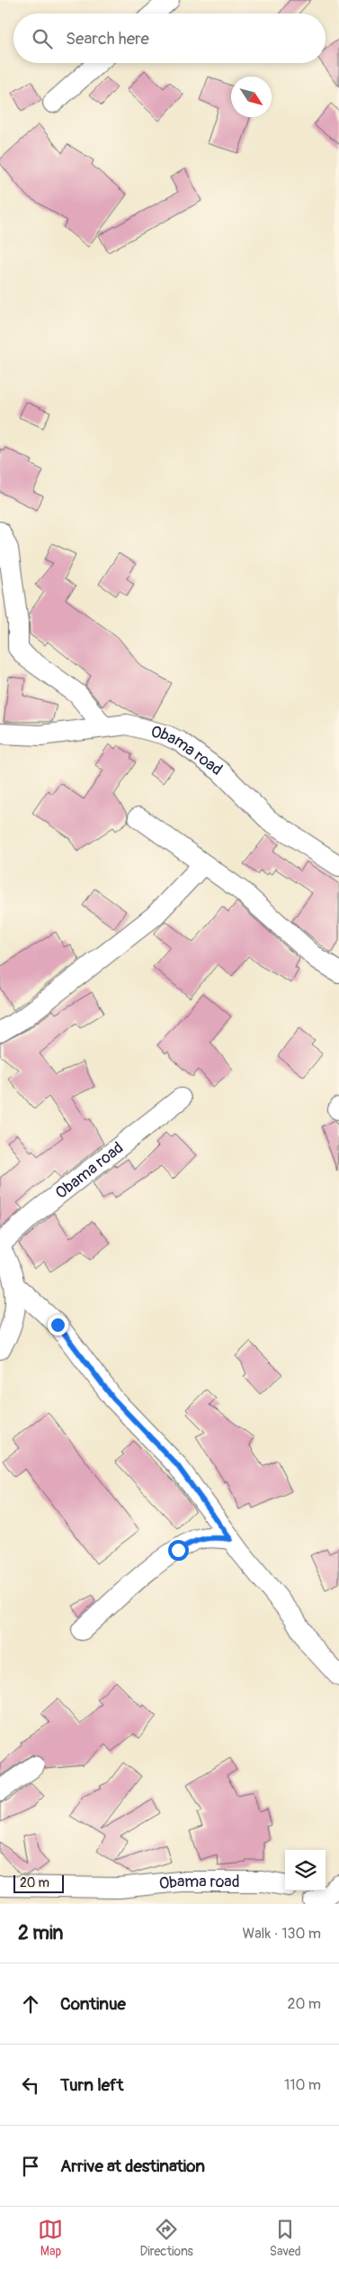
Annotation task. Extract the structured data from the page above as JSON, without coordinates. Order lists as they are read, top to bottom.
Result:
{
  "streets": {
    "street": ["Obama road"]
  },
  "scale_bar": "20 m",
  "north": "bottom right",
  "page": {
    "search": "Search here",
    "scale": "20 m",
    "heading": ["2 min", "Walk · 130 m"],
    "list": [
      ["Continue", "20 m"],
      ["Turn left", "110 m"],
      "Arrive at destination"
    ],
    "nav": ["Map", "Directions", "Saved"]
  }
}
